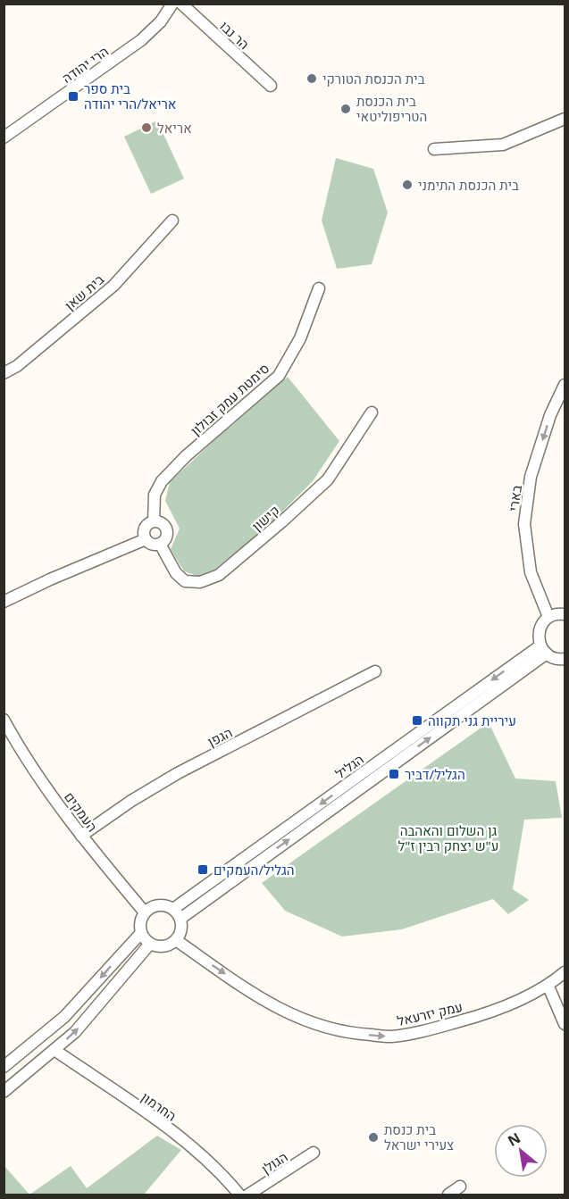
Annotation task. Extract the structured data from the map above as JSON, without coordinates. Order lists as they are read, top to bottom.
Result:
{
  "streets": {
    "street": [
      "הר נבו",
      "הרי יהודה",
      "בית שאן",
      "סימטת עמק זבולון",
      "בארי",
      "קישון",
      "הגפן",
      "הגליל",
      "העמקים",
      "עמק יזרעאל",
      "החרמון",
      "הגולן"
    ]
  },
  "crossings": [
    ["סימטת עמק זבולון", "קישון"],
    ["הגפן", "העמקים"],
    ["הגליל", "העמקים"],
    ["הגליל", "עמק יזרעאל"],
    ["העמקים", "עמק יזרעאל"]
  ],
  "one_way": ["בארי", "עמק יזרעאל"],
  "parks": ["גן השלום והאהבה ע\"ש יצחק רבין ז\"ל"],
  "places": {
    "other": [
      "בית הכנסת הטורקי",
      "בית הכנסת הטריפוליטאי",
      "אריאל",
      "בית הכנסת התימני",
      "בית כנסת צעירי ישראל"
    ],
    "transit": [
      "בית ספר אריאל/הרי יהודה",
      "עיריית גני תקווה",
      "הגליל/דביר",
      "הגליל/העמקים"
    ]
  },
  "north": "top left"
}
